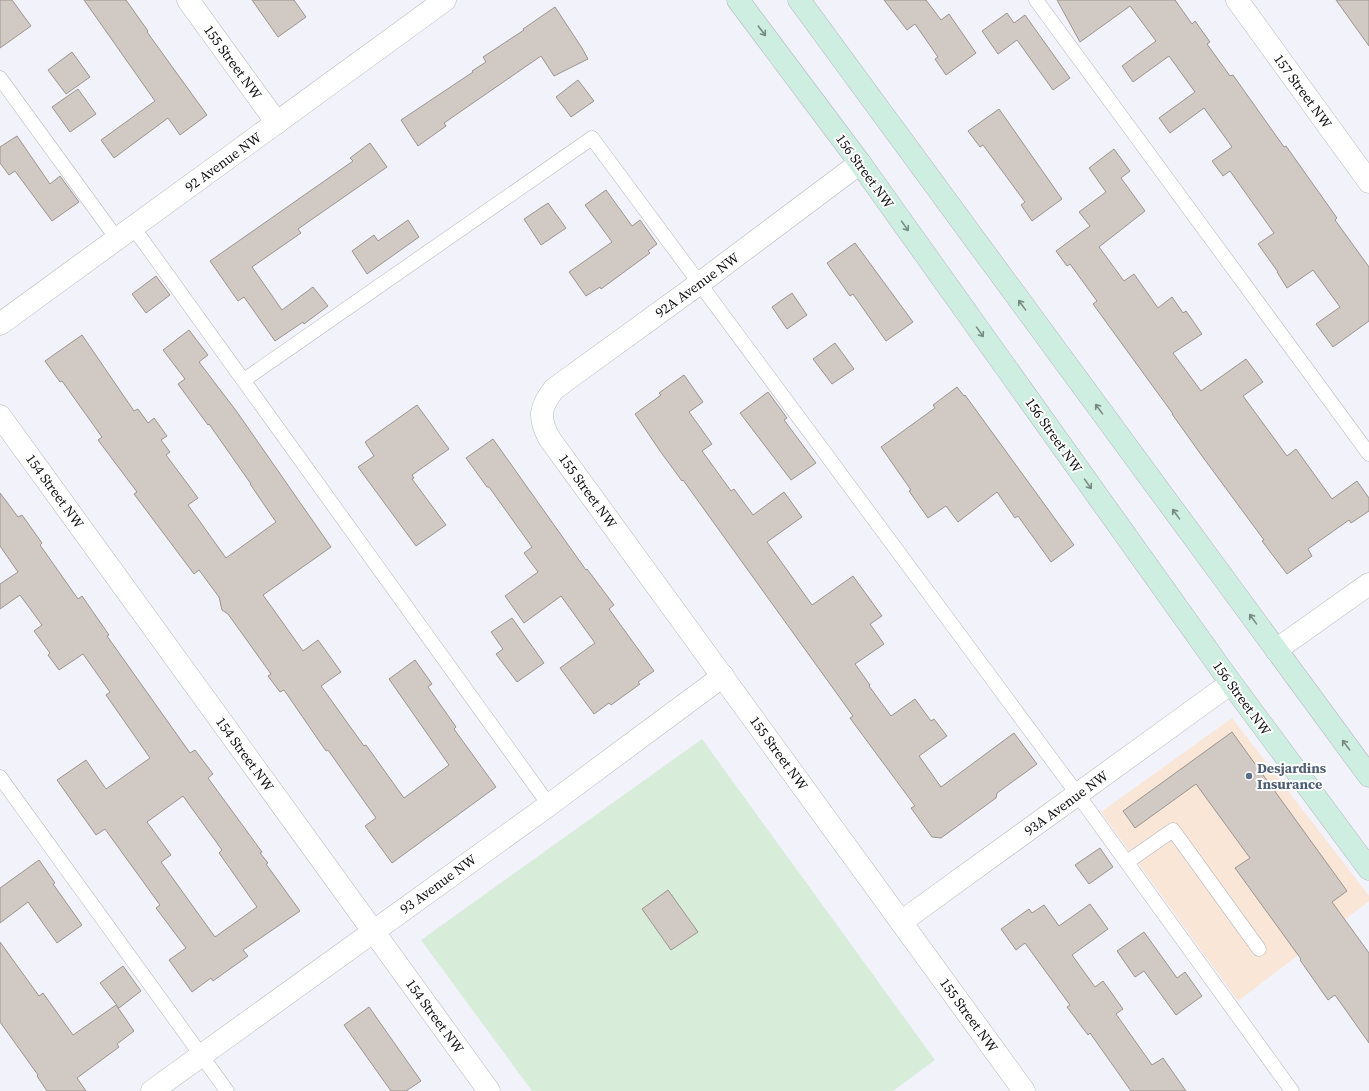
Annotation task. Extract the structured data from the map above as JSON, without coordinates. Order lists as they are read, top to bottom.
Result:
{
  "streets": {
    "main road": ["156 Street NW"],
    "street": [
      "155 Street NW",
      "157 Street NW",
      "92 Avenue NW",
      "92A Avenue NW",
      "154 Street NW",
      "93A Avenue NW",
      "93 Avenue NW"
    ]
  },
  "crossings": [
    ["155 Street NW", "92 Avenue NW"],
    ["155 Street NW", "92A Avenue NW"],
    ["155 Street NW", "93A Avenue NW"],
    ["155 Street NW", "93 Avenue NW"],
    ["156 Street NW", "92A Avenue NW"],
    ["156 Street NW", "93A Avenue NW"],
    ["154 Street NW", "93 Avenue NW"]
  ],
  "places": ["Desjardins Insurance"]
}
